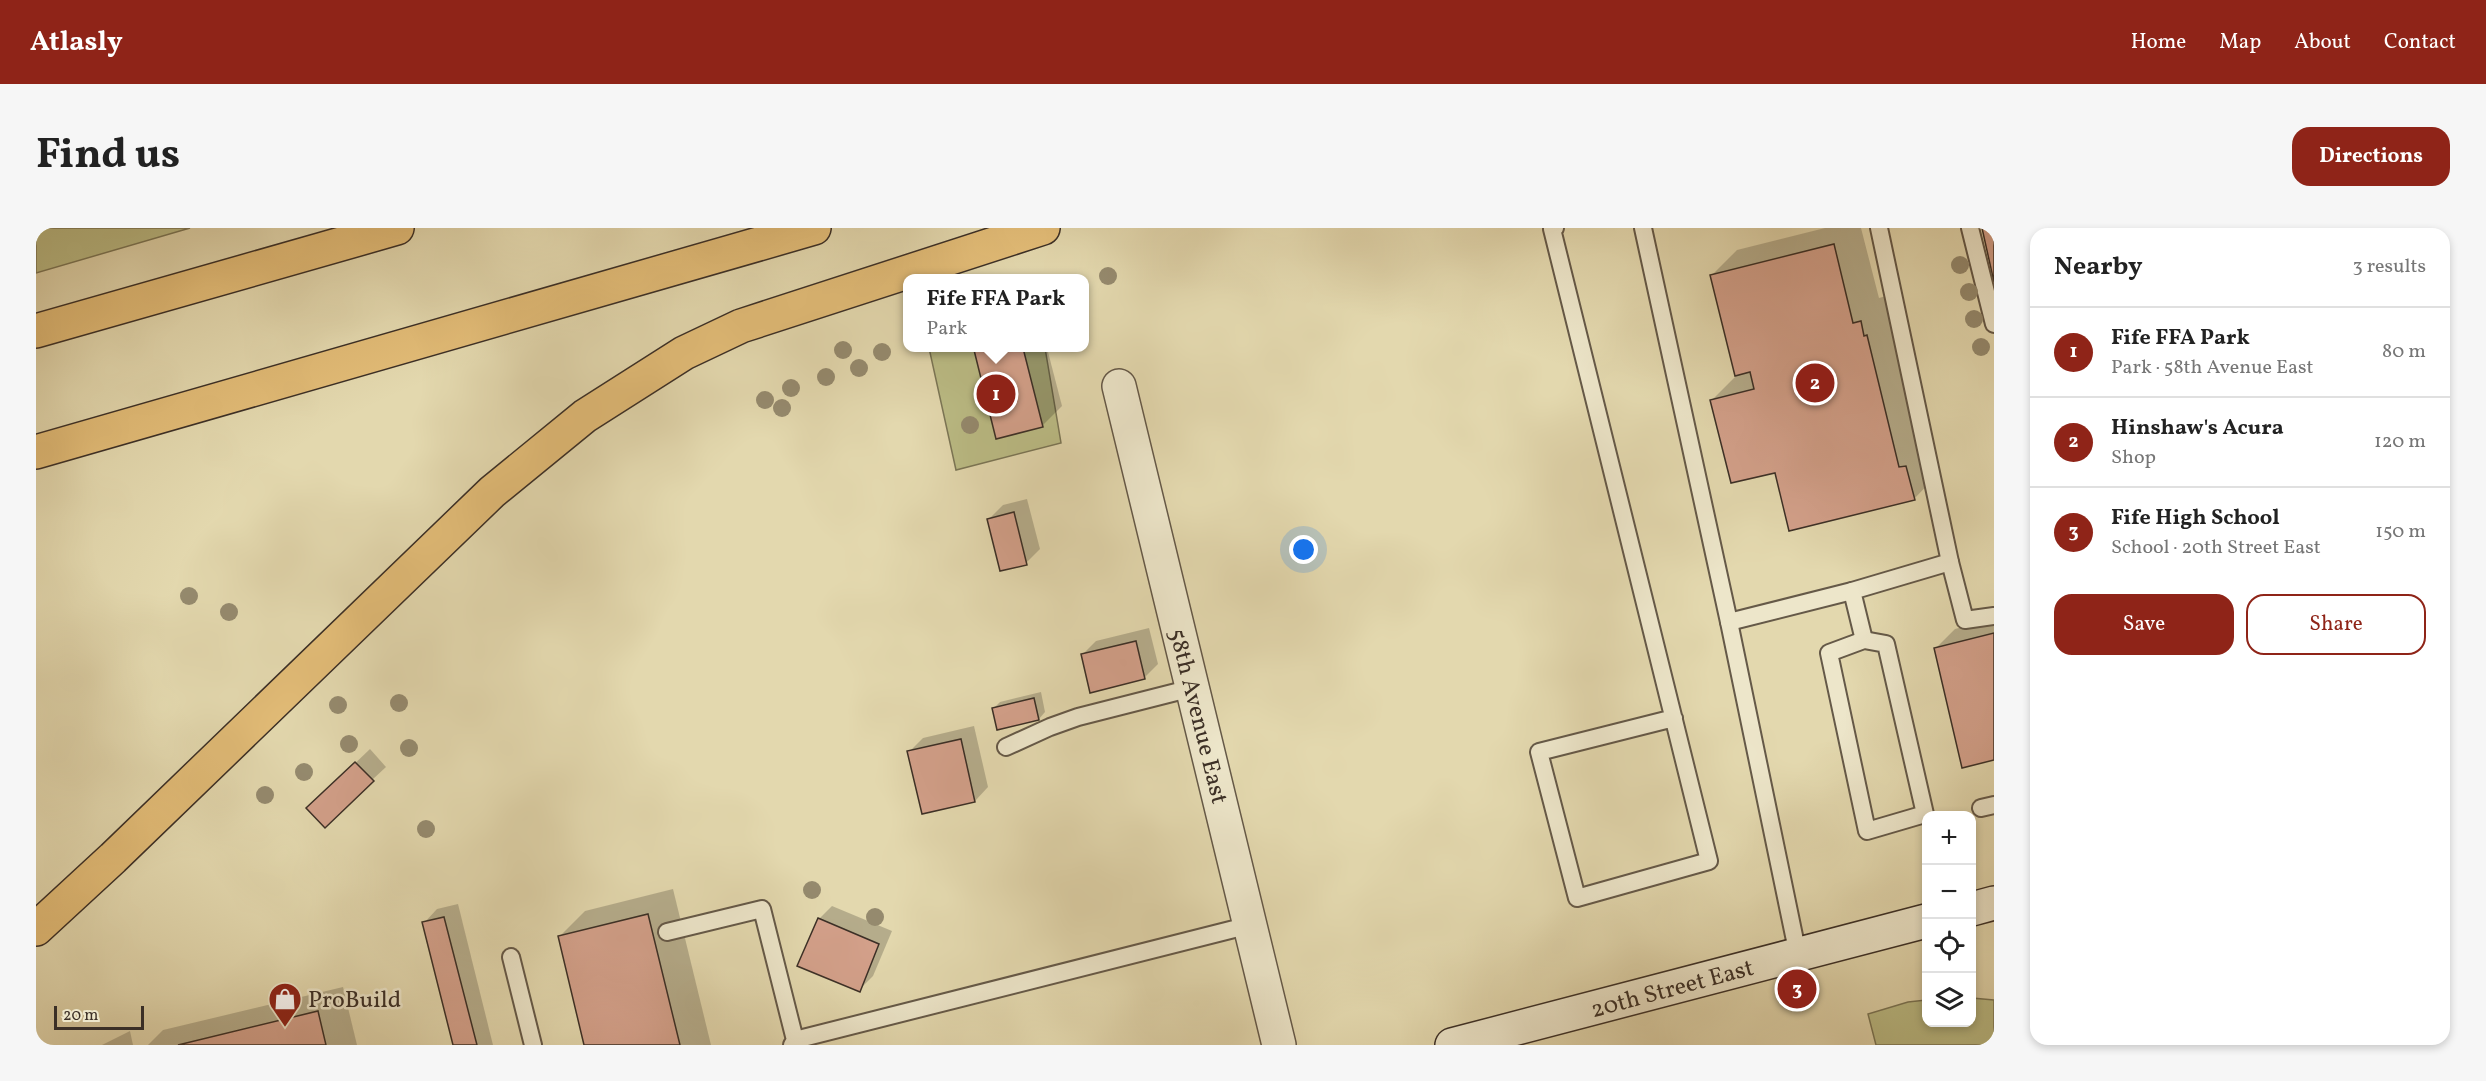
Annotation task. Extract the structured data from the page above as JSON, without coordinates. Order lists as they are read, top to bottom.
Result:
{
  "streets": {
    "street": ["58th Avenue East", "20th Street East"]
  },
  "places": {
    "shop": ["ProBuild"]
  },
  "scale_bar": "20 m",
  "page": {
    "header": "Atlasly",
    "nav": [
      "Home",
      "Map",
      "About",
      "Contact"
    ],
    "title": "Find us",
    "buttons": [
      "Directions",
      ["Save", "Share"]
    ],
    "heading": ["Nearby", "3 results"],
    "popup": ["Fife FFA Park", "Park"],
    "list": [
      {
        "mark": "1",
        "name": "Fife FFA Park",
        "note": "Park · 58th Avenue East",
        "value": "80 m"
      },
      {
        "mark": "2",
        "name": "Hinshaw's Acura",
        "note": "Shop",
        "value": "120 m"
      },
      {
        "mark": "3",
        "name": "Fife High School",
        "note": "School · 20th Street East",
        "value": "150 m"
      }
    ],
    "pins": ["2", "1", "3"],
    "map_buttons": ["+", "−"],
    "scale": "20 m"
  }
}
